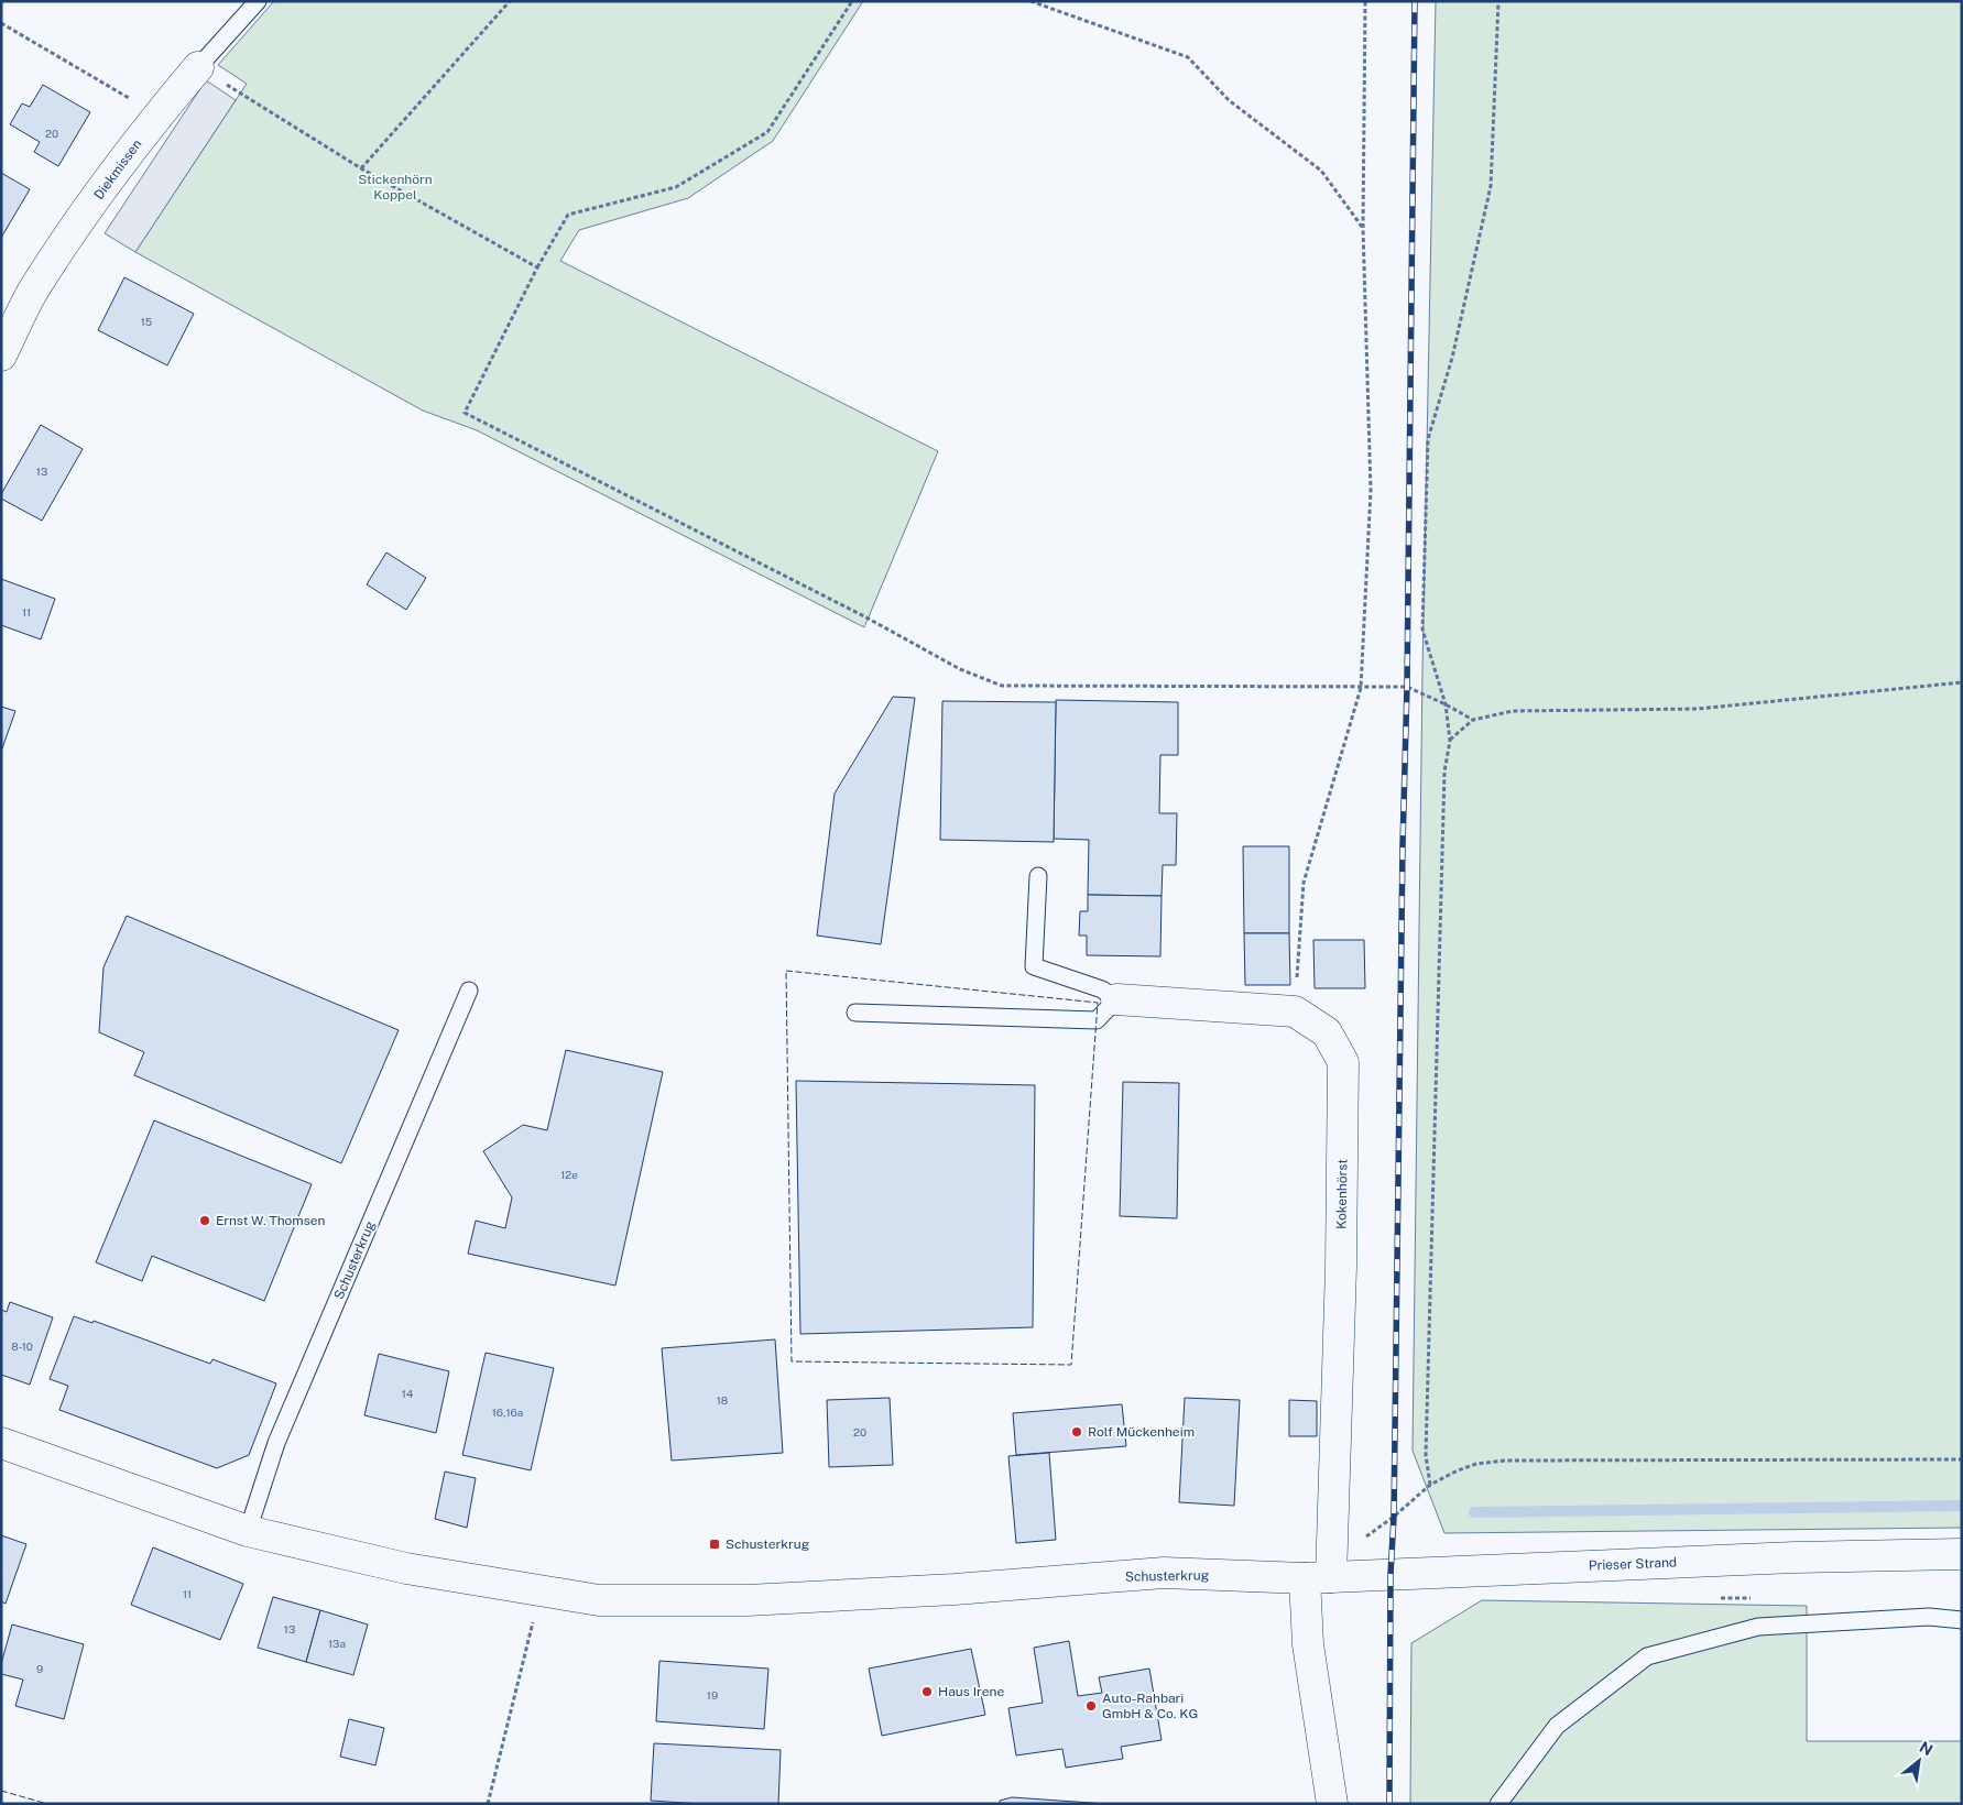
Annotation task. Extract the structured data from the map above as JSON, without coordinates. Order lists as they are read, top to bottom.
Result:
{
  "streets": {
    "street": [
      "Diekmissen",
      "Kokenhörst",
      "Schusterkrug",
      "Prieser Strand"
    ]
  },
  "crossings": [
    ["Kokenhörst", "Schusterkrug"],
    ["Kokenhörst", "Prieser Strand"],
    ["Schusterkrug", "Prieser Strand"]
  ],
  "parks": ["Stickenhörn Koppel"],
  "places": {
    "other": [
      "Ernst W. Thomsen",
      "Rolf Mückenheim",
      "Haus Irene",
      "Auto-Rahbari GmbH & Co. KG"
    ],
    "transit": ["Schusterkrug"]
  },
  "house_numbers": [
    "20",
    "15",
    "13",
    "11",
    "12e",
    "8-10",
    "14",
    "18",
    "16,16a",
    "20",
    "11",
    "13",
    "13a",
    "9",
    "19"
  ],
  "north": "top right"
}
